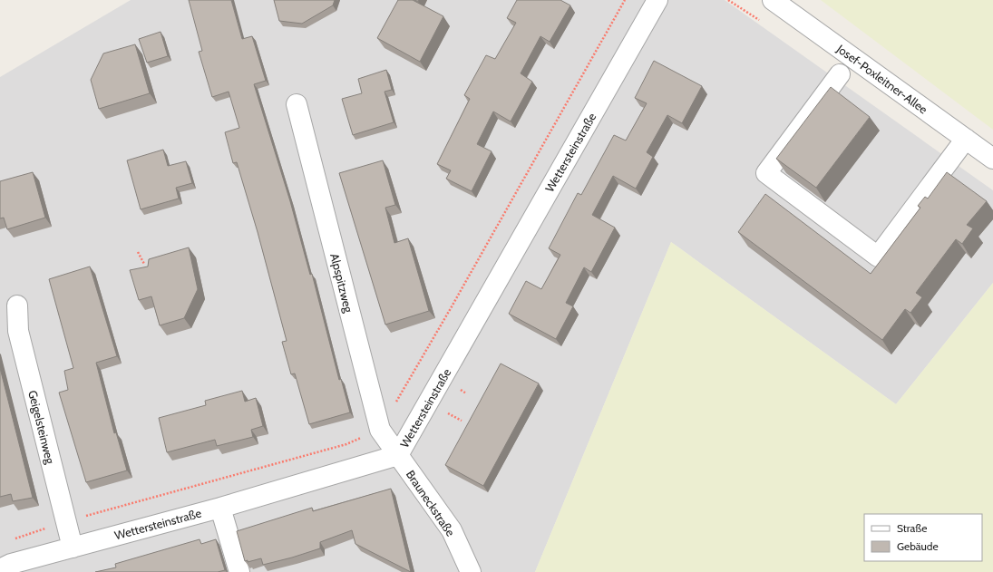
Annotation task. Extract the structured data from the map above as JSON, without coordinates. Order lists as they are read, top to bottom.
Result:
{
  "streets": {
    "street": [
      "Josef-Poxleitner-Allee",
      "Wettersteinstraße",
      "Alpspitzweg",
      "Geigelsteinweg",
      "Brauneckstraße"
    ]
  },
  "crossings": [
    ["Wettersteinstraße", "Alpspitzweg"],
    ["Wettersteinstraße", "Geigelsteinweg"],
    ["Wettersteinstraße", "Brauneckstraße"],
    ["Alpspitzweg", "Brauneckstraße"]
  ],
  "legend": ["Straße", "Gebäude"]
}
